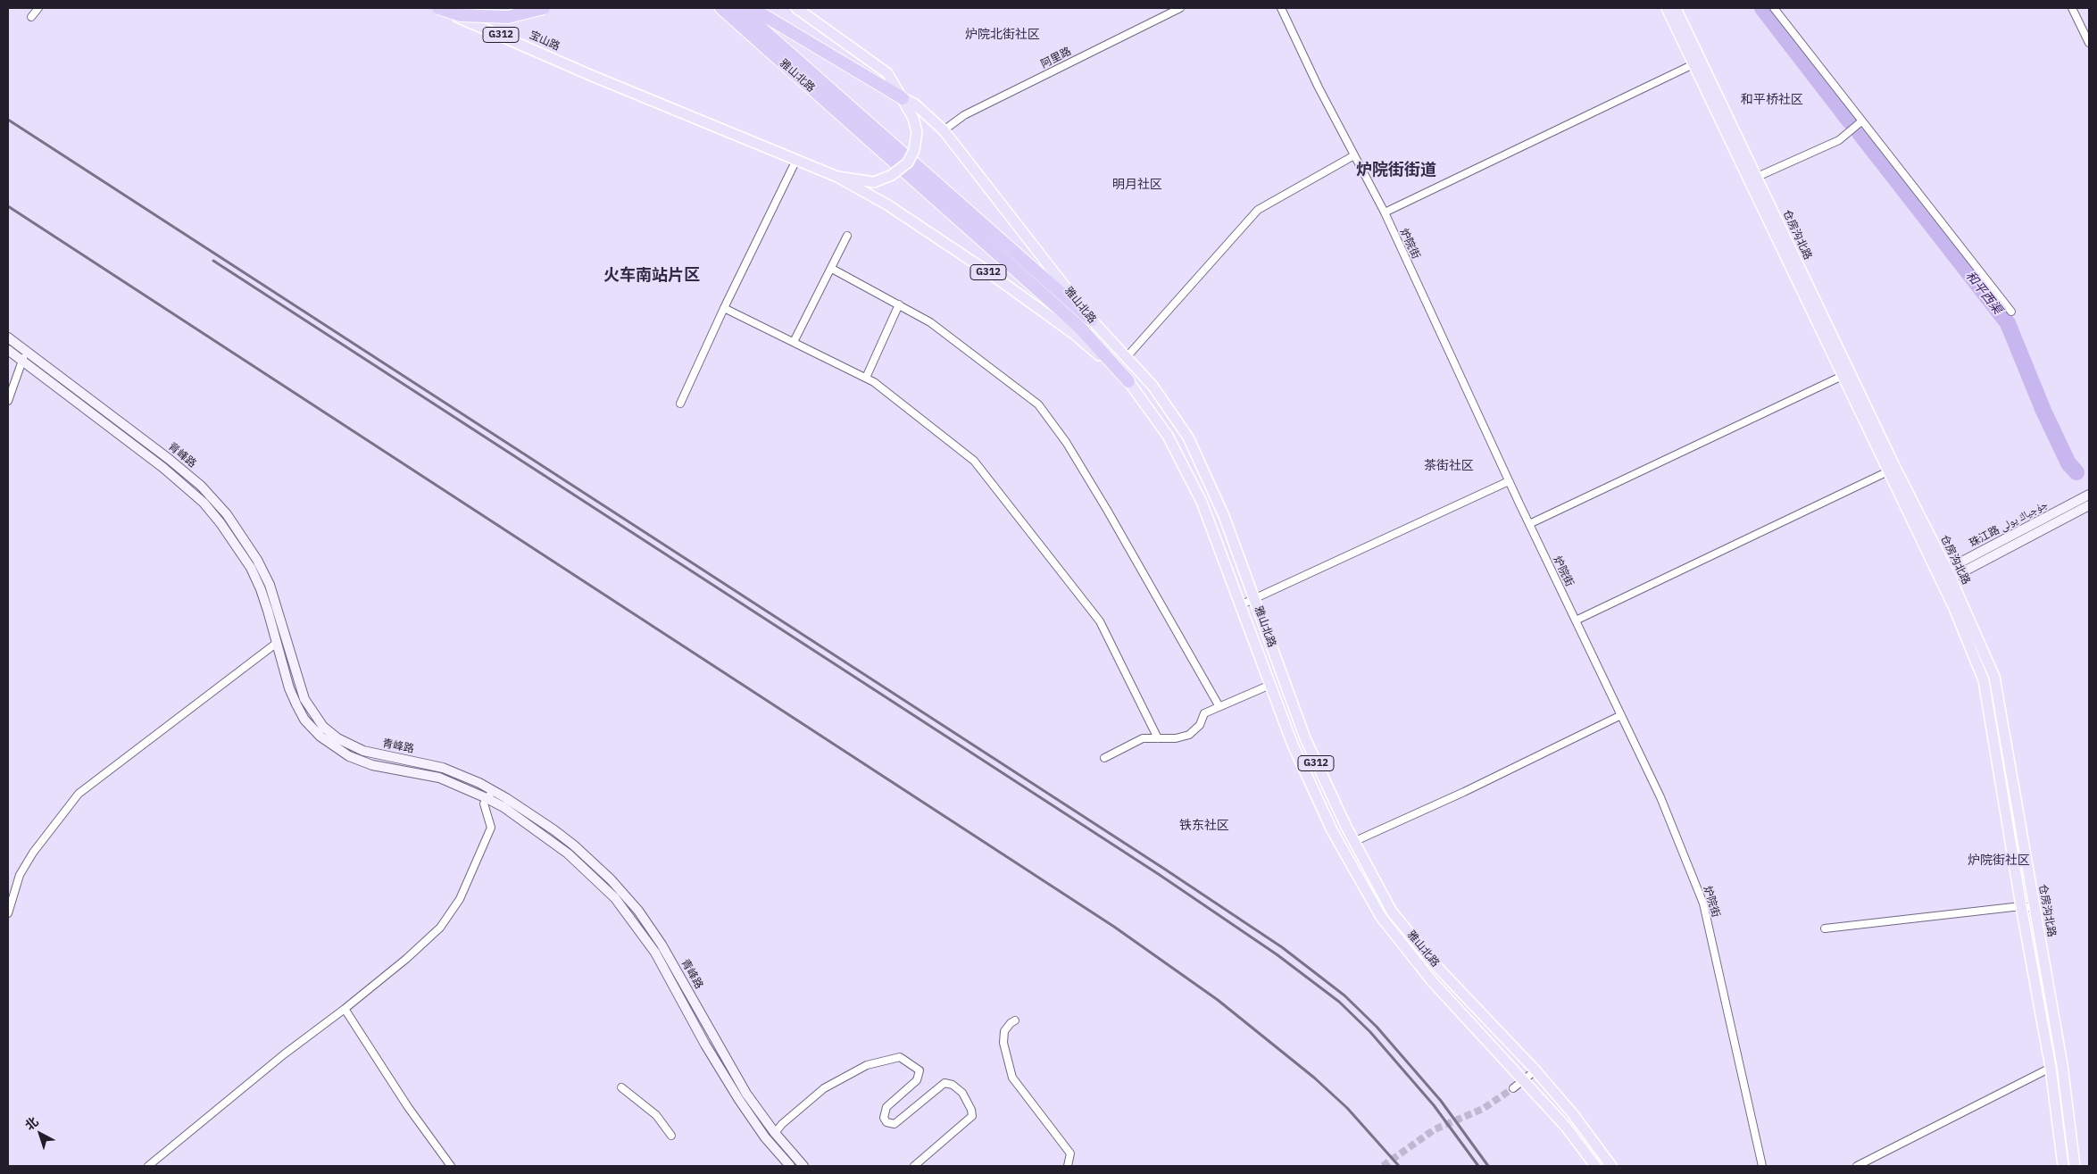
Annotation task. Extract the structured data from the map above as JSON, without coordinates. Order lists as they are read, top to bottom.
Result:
{
  "streets": {
    "highway": ["雅山北路"],
    "main road": [
      "G312",
      "宝山路",
      "仓房沟北路",
      "青峰路",
      "珠江路 جۇجياڭ يولى"
    ],
    "street": ["阿里路", "炉院街"]
  },
  "crossings": [
    ["G312", "宝山路"],
    ["G312", "雅山北路"],
    ["阿里路", "雅山北路"],
    ["仓房沟北路", "珠江路 جۇجياڭ يولى"]
  ],
  "districts": [
    "炉院北街社区",
    "和平桥社区",
    "炉院街街道",
    "明月社区",
    "火车南站片区",
    "茶街社区",
    "铁东社区",
    "炉院街社区"
  ],
  "water": ["和平西渠"],
  "north": "top left"
}
